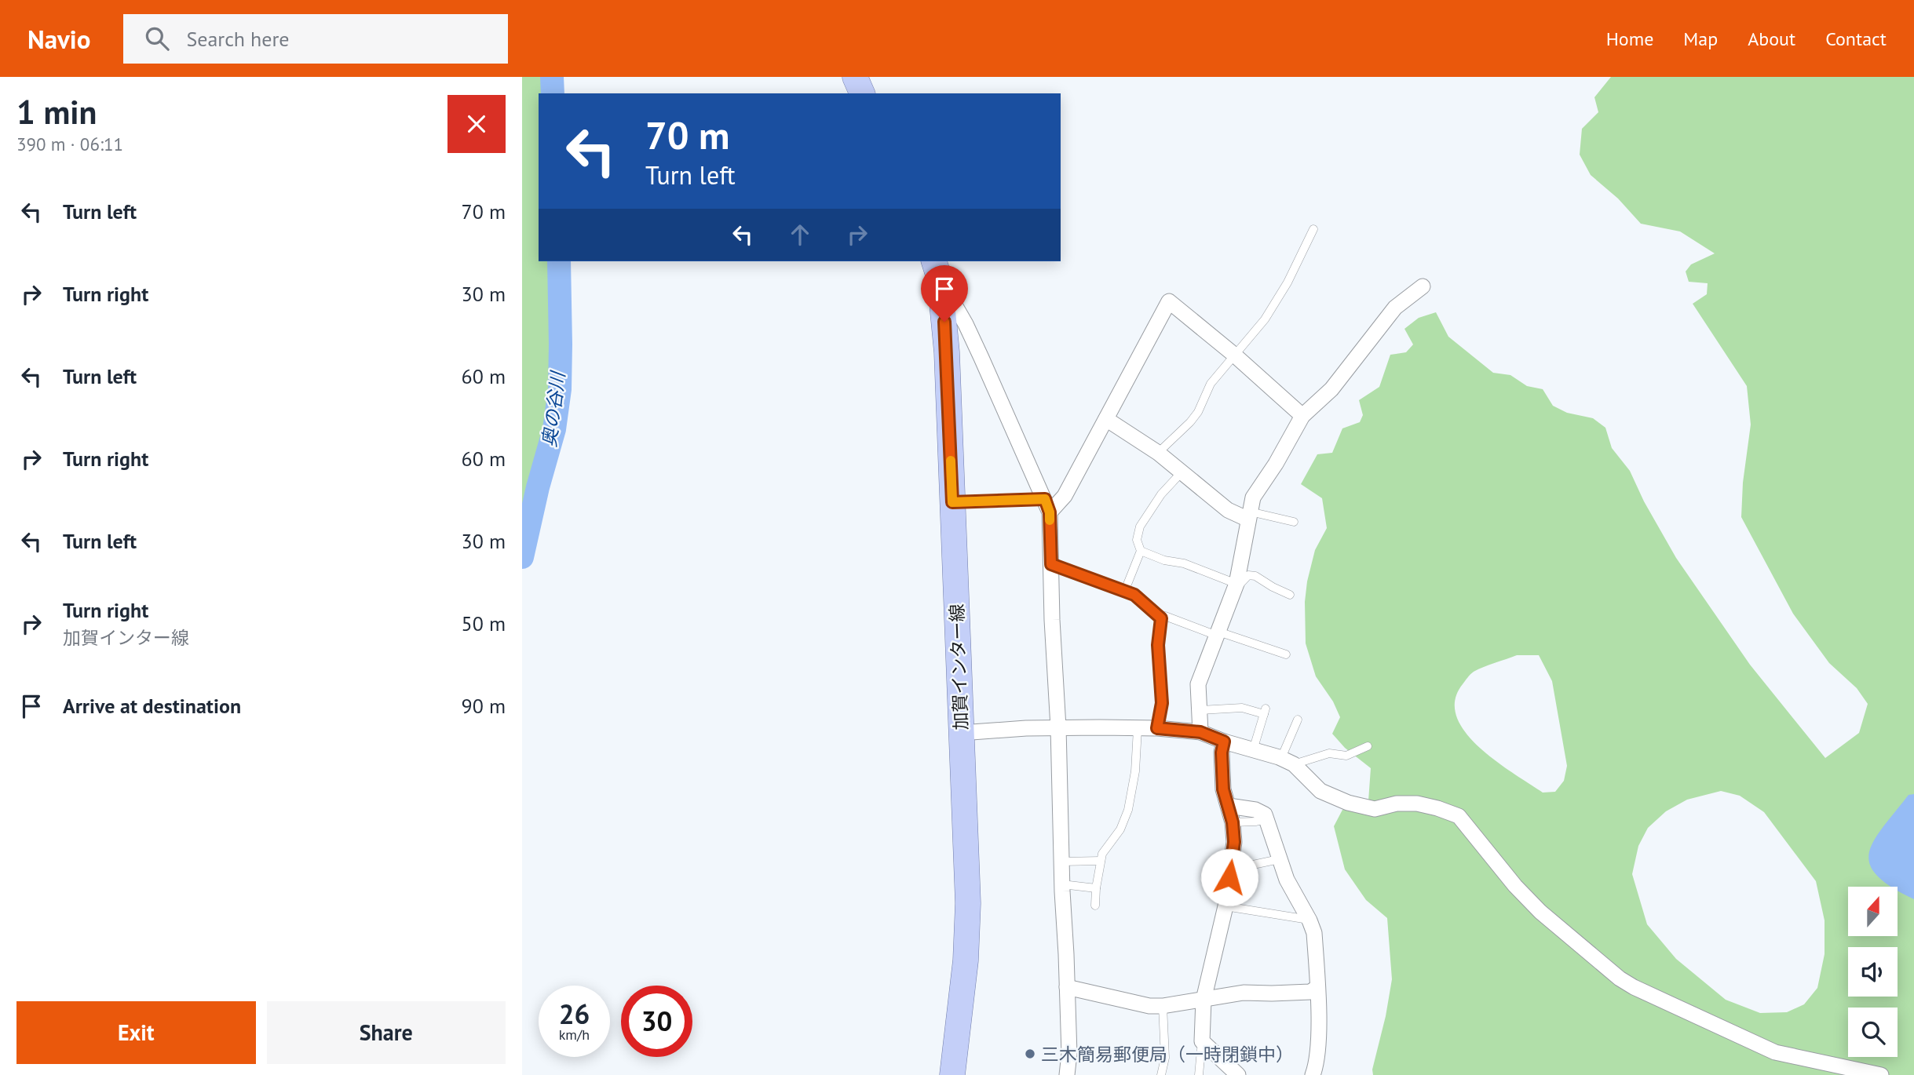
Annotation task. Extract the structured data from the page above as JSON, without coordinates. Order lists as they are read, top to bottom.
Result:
{
  "streets": {
    "main road": ["加賀インター線"]
  },
  "water": ["奥の谷川"],
  "places": ["三木簡易郵便局（一時閉鎖中）"],
  "north": "top",
  "page": {
    "header": "Navio",
    "search": "Search here",
    "nav": [
      "Home",
      "Map",
      "About",
      "Contact"
    ],
    "heading": ["1 min", "390 m · 06:11"],
    "turn": ["70 m", "Turn left"],
    "list": [
      {
        "name": "Turn left",
        "value": "70 m"
      },
      {
        "name": "Turn right",
        "value": "30 m"
      },
      {
        "name": "Turn left",
        "value": "60 m"
      },
      {
        "name": "Turn right",
        "value": "60 m"
      },
      {
        "name": "Turn left",
        "value": "30 m"
      },
      {
        "name": "Turn right",
        "note": "加賀インター線",
        "value": "50 m"
      },
      {
        "name": "Arrive at destination",
        "value": "90 m"
      }
    ],
    "speed": "26 km/h",
    "limit": "30",
    "buttons": ["Exit", "Share"]
  }
}
